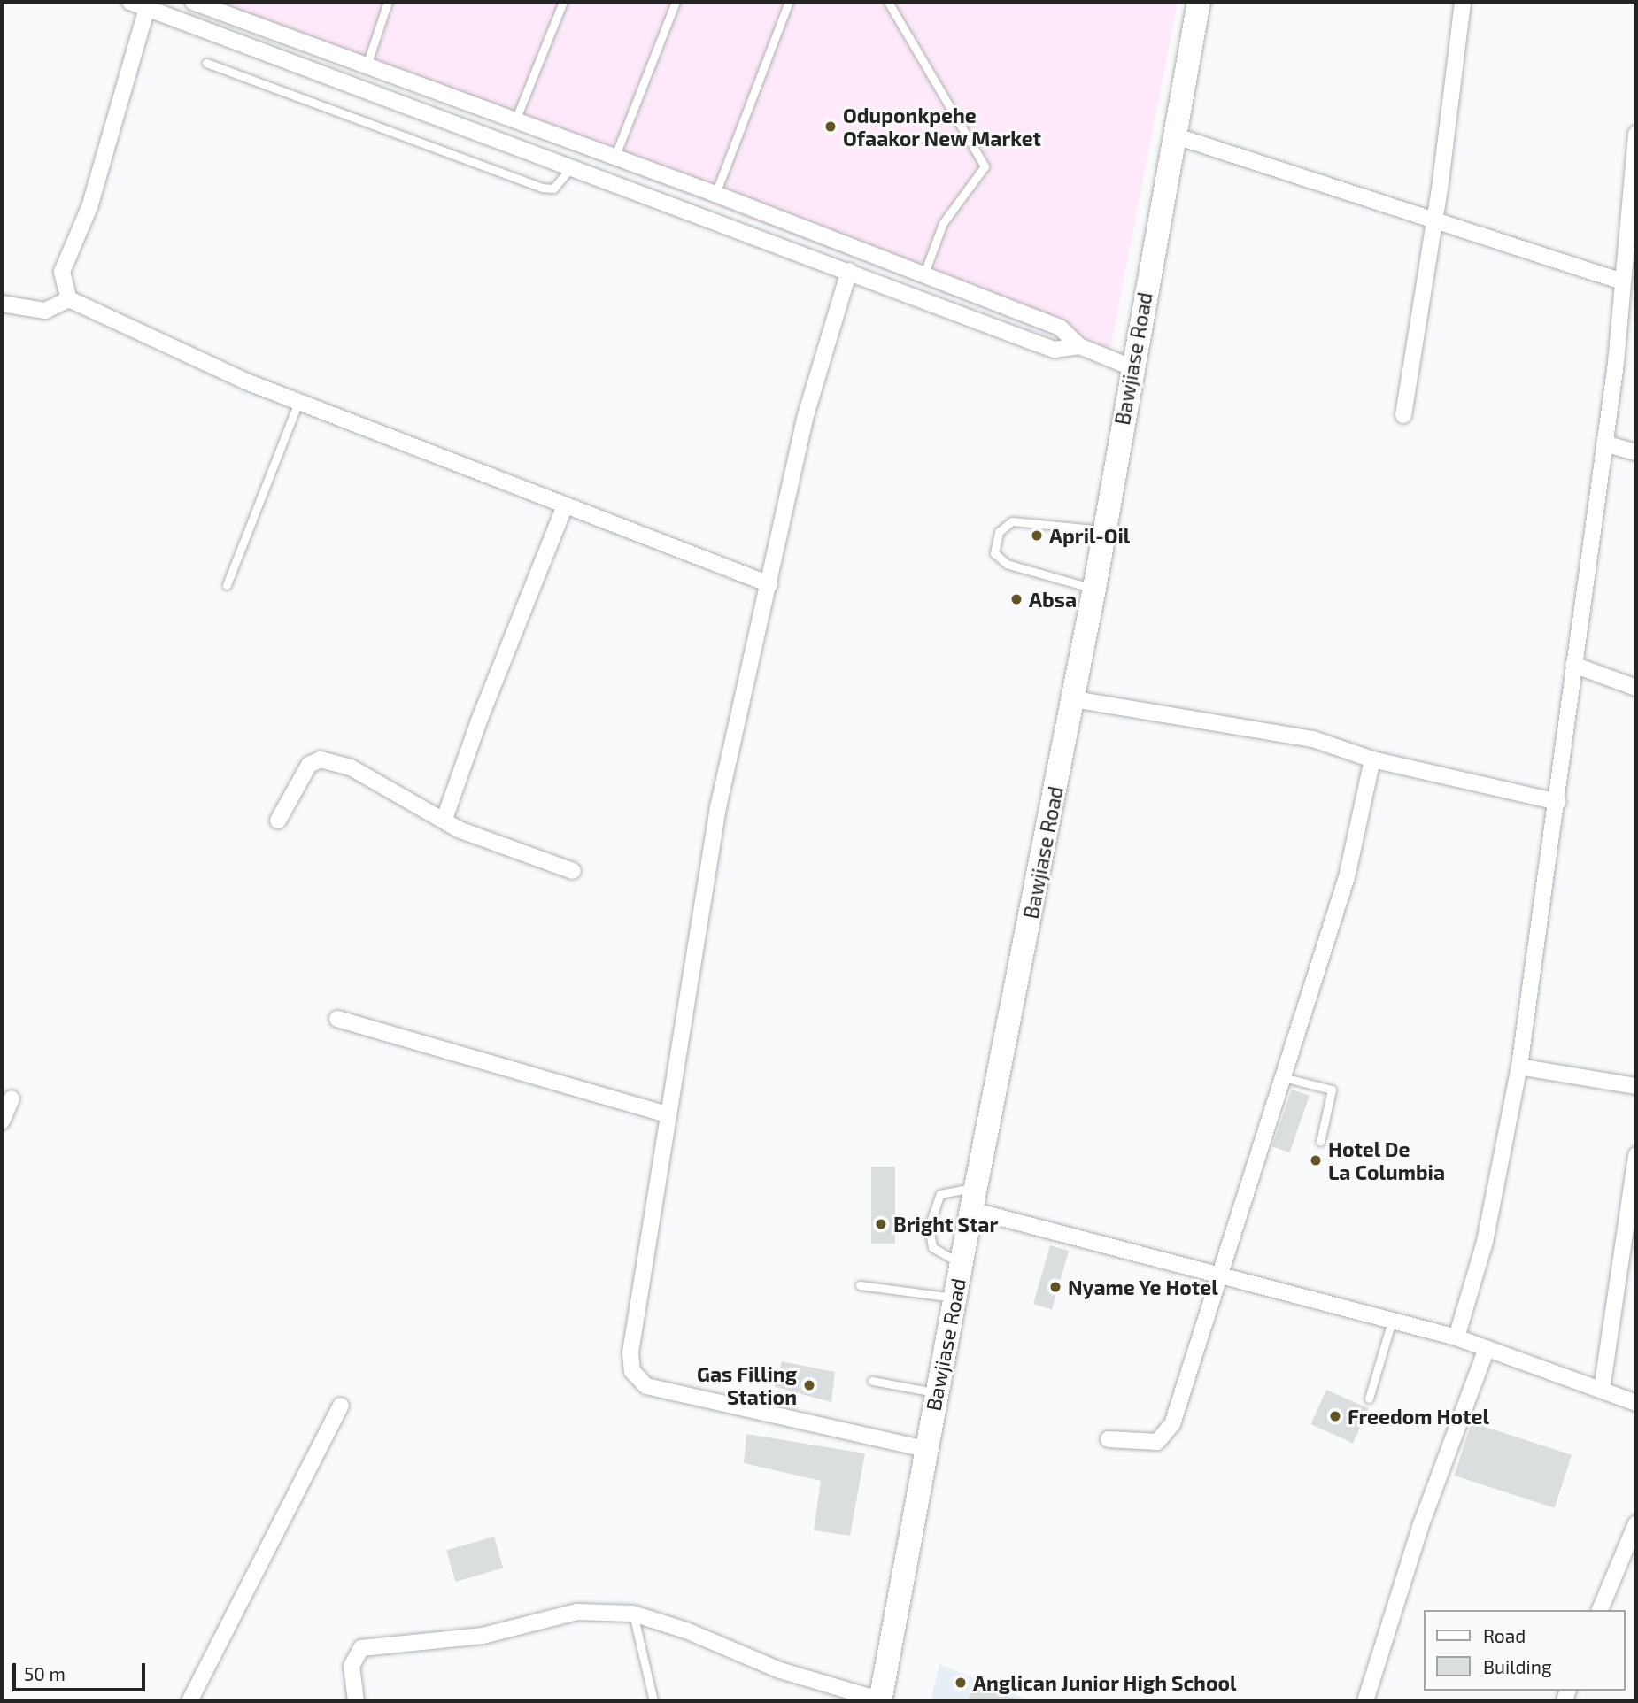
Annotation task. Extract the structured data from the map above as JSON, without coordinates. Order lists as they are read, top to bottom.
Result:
{
  "streets": {
    "main road": ["Bawjiase Road"]
  },
  "places": [
    "Oduponkpehe Ofaakor New Market",
    "April-Oil",
    "Absa",
    "Hotel De La Columbia",
    "Bright Star",
    "Nyame Ye Hotel",
    "Gas Filling Station",
    "Freedom Hotel",
    "Anglican Junior High School"
  ],
  "legend": ["Road", "Building"],
  "scale_bar": "50 m"
}
